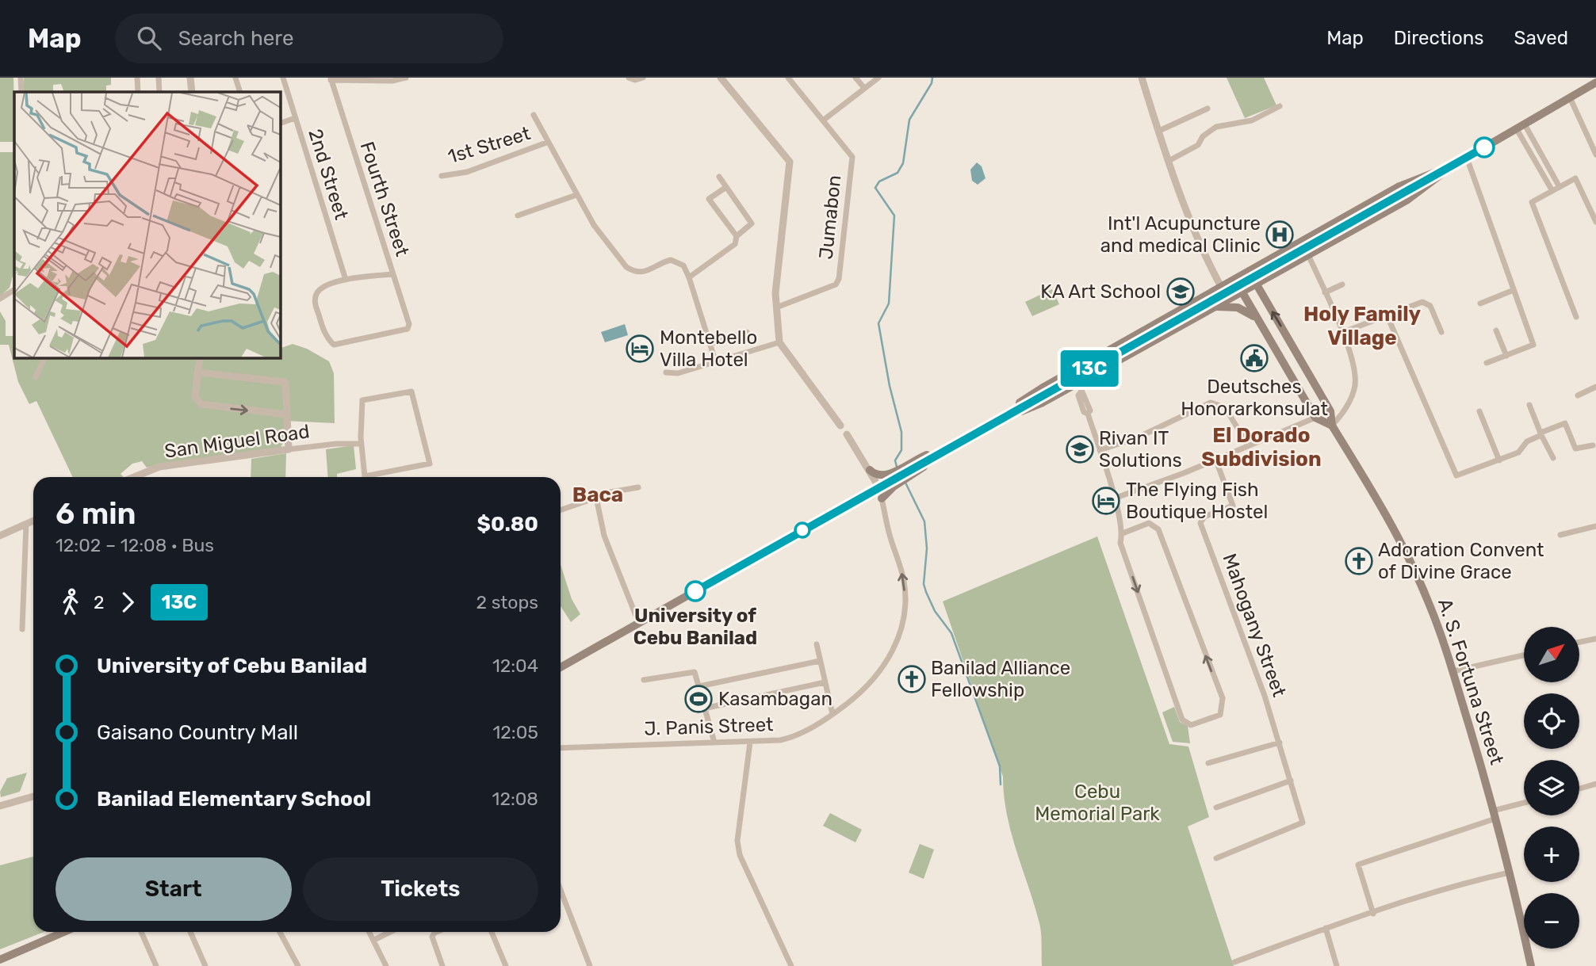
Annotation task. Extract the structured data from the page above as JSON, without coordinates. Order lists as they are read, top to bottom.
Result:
{
  "streets": {
    "main road": ["A. S. Fortuna Street"],
    "street": [
      "1st Street",
      "2nd Street",
      "Fourth Street",
      "Jumabon",
      "San Miguel Road",
      "Mahogany Street",
      "J. Panis Street"
    ]
  },
  "crossings": [
    ["2nd Street", "Fourth Street"]
  ],
  "one_way": ["J. Panis Street"],
  "districts": ["Holy Family Village", "El Dorado Subdivision", "Baca"],
  "parks": ["Cebu Memorial Park"],
  "places": {
    "hospital": ["Int'l Acupuncture and medical Clinic"],
    "school or university": ["KA Art School", "Rivan IT Solutions"],
    "hotel": ["Montebello Villa Hotel", "The Flying Fish Boutique Hostel"],
    "public building": ["Deutsches Honorarkonsulat"],
    "church": ["Adoration Convent of Divine Grace", "Banilad Alliance Fellowship"],
    "other": ["University of Cebu Banilad"],
    "sports": ["Kasambagan"]
  },
  "lines": ["bus line 13C"],
  "north": "top right",
  "page": {
    "header": "Map",
    "search": "Search here",
    "nav": ["Map", "Directions", "Saved"],
    "on_map": "13C",
    "heading": ["6 min", "12:02 – 12:08 · Bus", "$0.80"],
    "legs": ["2", "13C", "2 stops"],
    "map_buttons": ["+", "−"],
    "list": [
      {
        "name": "University of Cebu Banilad",
        "value": "12:04"
      },
      {
        "name": "Gaisano Country Mall",
        "value": "12:05"
      },
      {
        "name": "Banilad Elementary School",
        "value": "12:08"
      }
    ],
    "buttons": ["Start", "Tickets"]
  }
}
